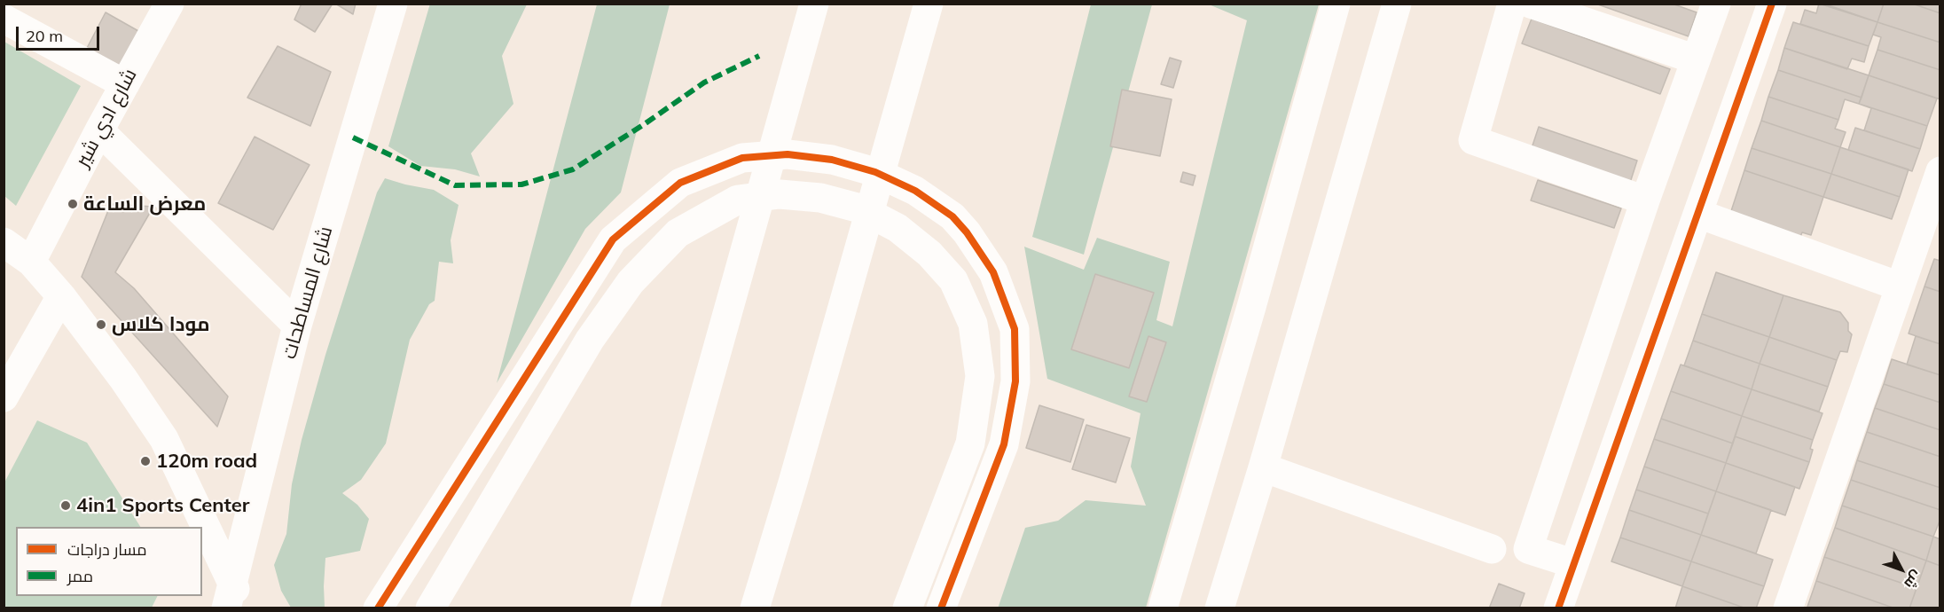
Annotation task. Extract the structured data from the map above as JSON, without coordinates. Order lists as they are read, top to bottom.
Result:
{
  "streets": {
    "main road": ["شارع ادي شير", "شارع المساطحات"]
  },
  "places": [
    "معرض الساعة",
    "مودا كلاس",
    "120m road",
    "4in1 Sports Center"
  ],
  "legend": ["مسار دراجات", "ممر"],
  "scale_bar": "20 m",
  "north": "bottom right"
}
